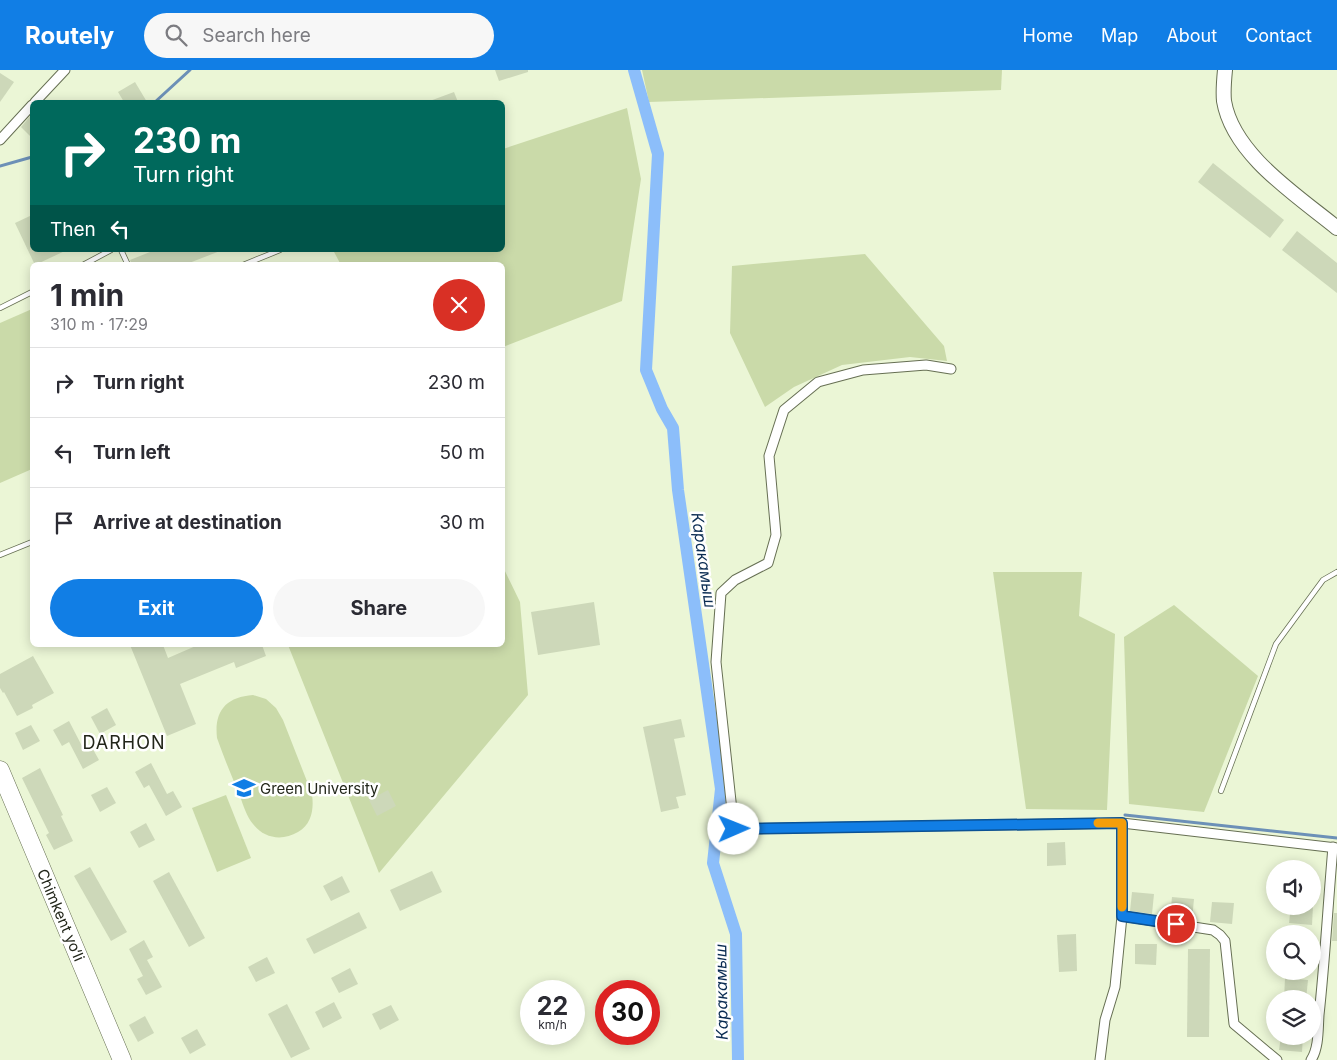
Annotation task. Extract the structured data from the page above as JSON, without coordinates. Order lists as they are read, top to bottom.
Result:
{
  "streets": {
    "highway": ["Chimkent yo‘li"]
  },
  "districts": ["DARHON"],
  "water": ["Каракамыш"],
  "places": {
    "school or university": ["Green University"]
  },
  "page": {
    "header": "Routely",
    "search": "Search here",
    "nav": [
      "Home",
      "Map",
      "About",
      "Contact"
    ],
    "turn": ["230 m", "Turn right"],
    "then": "Then",
    "heading": ["1 min", "310 m · 17:29"],
    "list": [
      {
        "name": "Turn right",
        "value": "230 m"
      },
      {
        "name": "Turn left",
        "value": "50 m"
      },
      {
        "name": "Arrive at destination",
        "value": "30 m"
      }
    ],
    "buttons": ["Exit", "Share"],
    "speed": "22 km/h",
    "limit": "30"
  }
}
